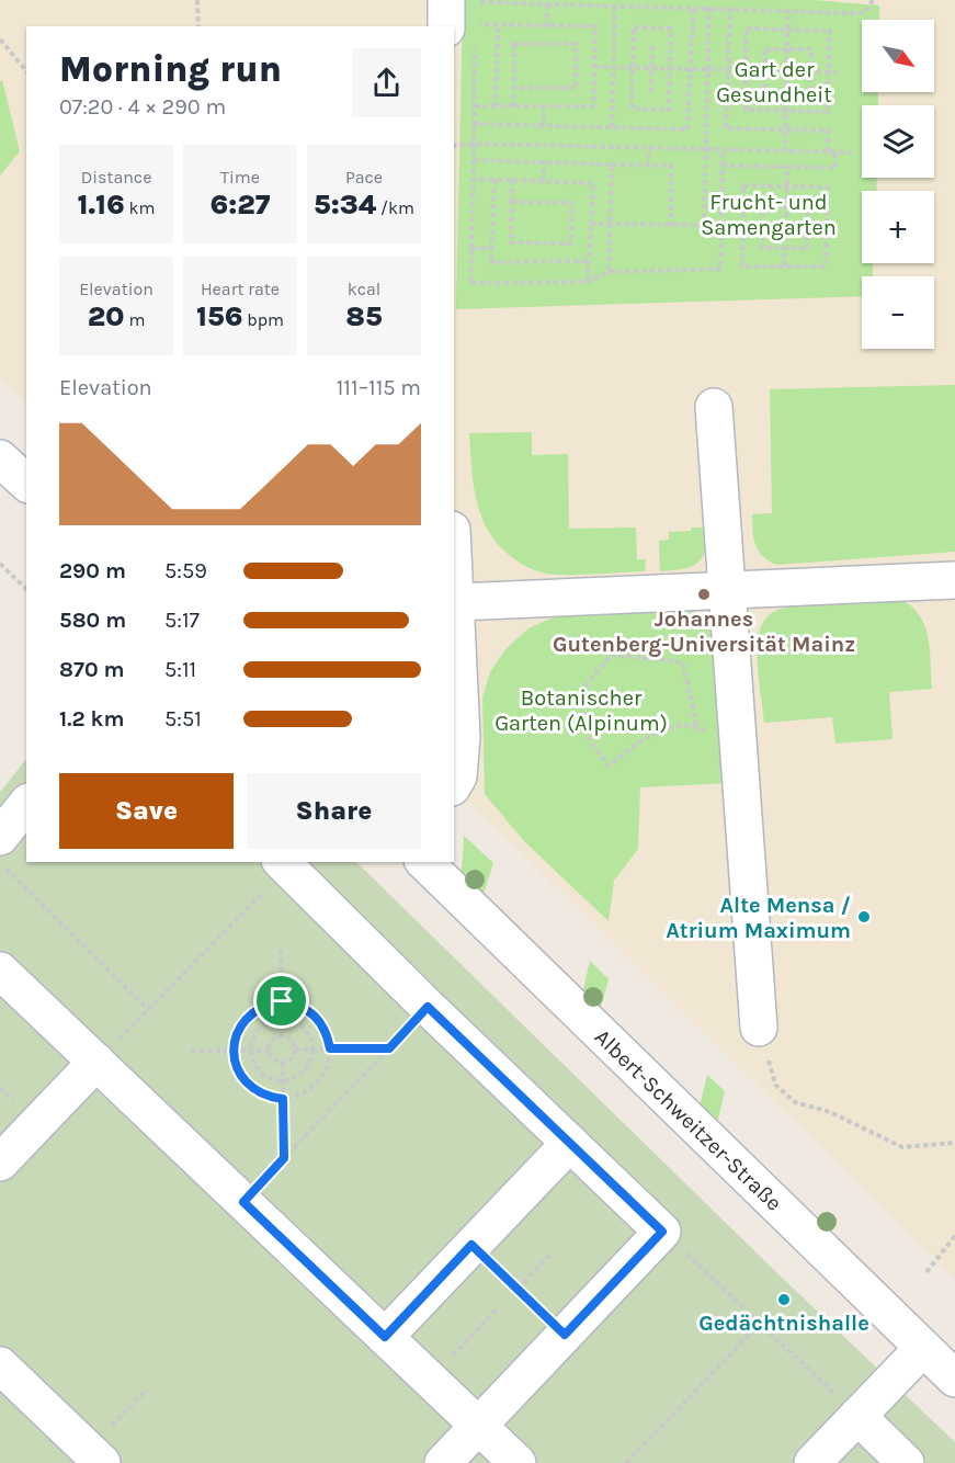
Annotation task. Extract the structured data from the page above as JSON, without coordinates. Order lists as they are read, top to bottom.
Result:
{
  "streets": {
    "street": ["Albert-Schweitzer-Straße"]
  },
  "parks": ["Gart der Gesundheit", "Frucht- und Samengarten", "Botanischer Garten (Alpinum)"],
  "places": ["Johannes Gutenberg-Universität Mainz", "Alte Mensa / Atrium Maximum", "Gedächtnishalle"],
  "north": "bottom right",
  "page": {
    "map_buttons": ["+", "−"],
    "heading": ["Morning run", "07:20 · 4 × 290 m"],
    "stats": [
      ["Distance", "1.16 km"],
      ["Time", "6:27"],
      ["Pace", "5:34 /km"],
      ["Elevation", "20 m"],
      ["Heart rate", "156 bpm"],
      ["kcal", "85"]
    ],
    "chart": ["Elevation", "111–115 m"],
    "list": [
      {
        "name": "290 m",
        "note": "5:59"
      },
      {
        "name": "580 m",
        "note": "5:17"
      },
      {
        "name": "870 m",
        "note": "5:11"
      },
      {
        "name": "1.2 km",
        "note": "5:51"
      }
    ],
    "buttons": ["Save", "Share"]
  }
}
